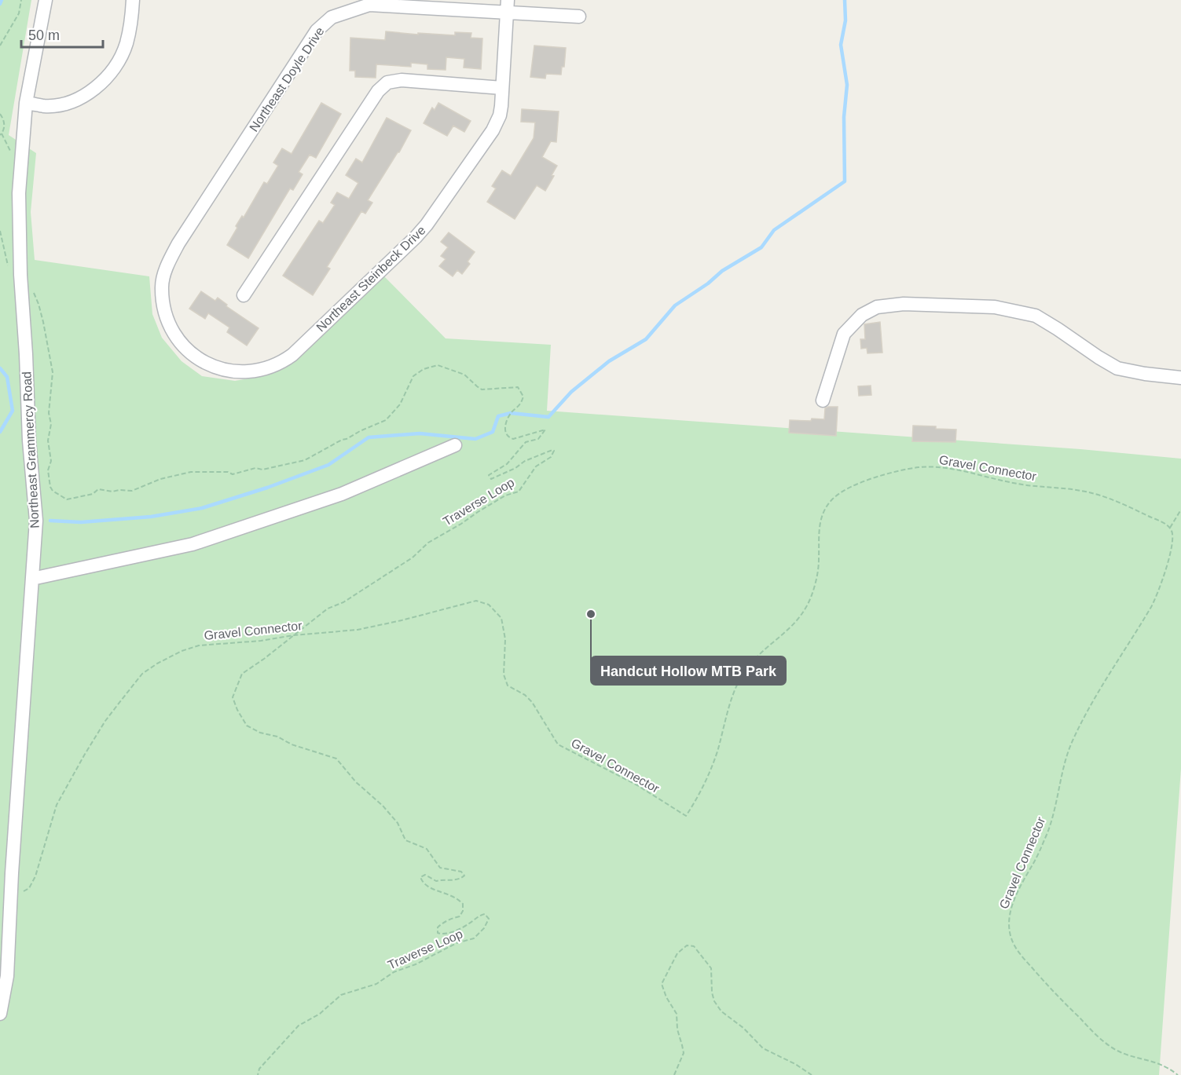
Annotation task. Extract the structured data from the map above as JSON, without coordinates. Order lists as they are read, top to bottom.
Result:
{
  "streets": {
    "street": ["Northeast Doyle Drive", "Northeast Steinbeck Drive", "Northeast Grammercy Road"],
    "path": ["Gravel Connector", "Traverse Loop"]
  },
  "crossings": [
    ["Northeast Doyle Drive", "Northeast Steinbeck Drive"],
    ["Northeast Grammercy Road", "Gravel Connector"],
    ["Northeast Grammercy Road", "Traverse Loop"],
    ["Gravel Connector", "Traverse Loop"]
  ],
  "places": ["Handcut Hollow MTB Park"],
  "scale_bar": "50 m"
}
